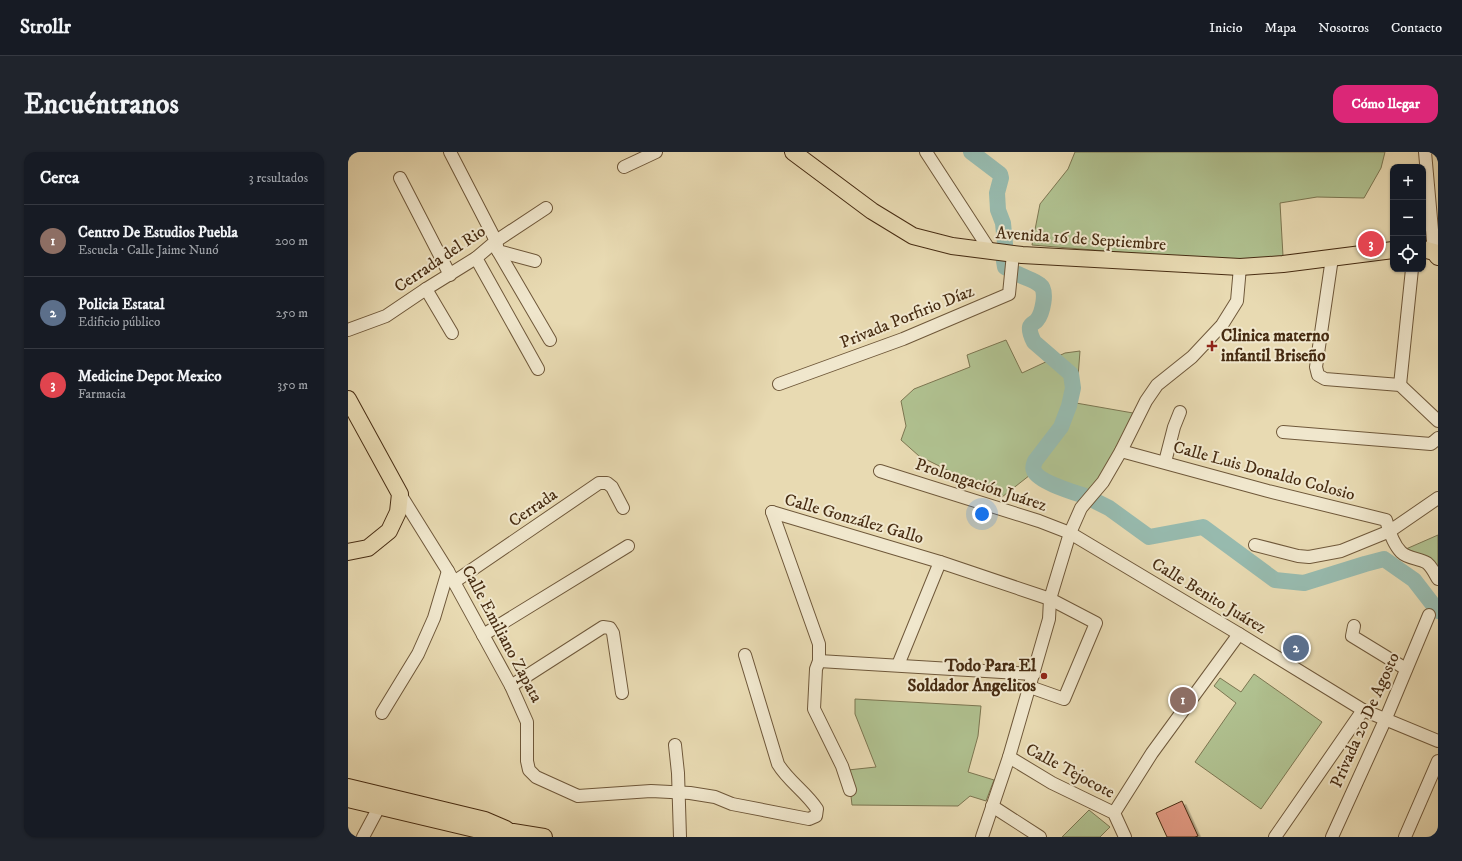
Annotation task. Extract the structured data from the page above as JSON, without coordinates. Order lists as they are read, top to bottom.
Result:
{
  "streets": {
    "main road": ["Avenida 16 de Septiembre"],
    "street": [
      "Cerrada del Rio",
      "Privada Porfirio Díaz",
      "Calle Luis Donaldo Colosio",
      "Prolongación Juárez",
      "Cerrada",
      "Calle González Gallo",
      "Calle Benito Juárez",
      "Calle Emiliano Zapata",
      "Privada 20 De Agosto",
      "Calle Tejocote"
    ]
  },
  "crossings": [
    ["Avenida 16 de Septiembre", "Privada Porfirio Díaz"],
    ["Prolongación Juárez", "Calle Benito Juárez"],
    ["Cerrada", "Calle Emiliano Zapata"],
    ["Calle Benito Juárez", "Privada 20 De Agosto"]
  ],
  "places": {
    "health": ["Clinica materno infantil Briseño"],
    "other": ["Todo Para El Soldador Angelitos"]
  },
  "page": {
    "header": "Strollr",
    "nav": [
      "Inicio",
      "Mapa",
      "Nosotros",
      "Contacto"
    ],
    "buttons": "Cómo llegar",
    "title": "Encuéntranos",
    "heading": ["Cerca", "3 resultados"],
    "map_buttons": ["+", "−"],
    "list": [
      {
        "mark": "1",
        "name": "Centro De Estudios Puebla",
        "note": "Escuela · Calle Jaime Nunó",
        "value": "200 m"
      },
      {
        "mark": "2",
        "name": "Policia Estatal",
        "note": "Edificio público",
        "value": "250 m"
      },
      {
        "mark": "3",
        "name": "Medicine Depot Mexico",
        "note": "Farmacia",
        "value": "350 m"
      }
    ],
    "pins": ["3", "2", "1"]
  }
}
